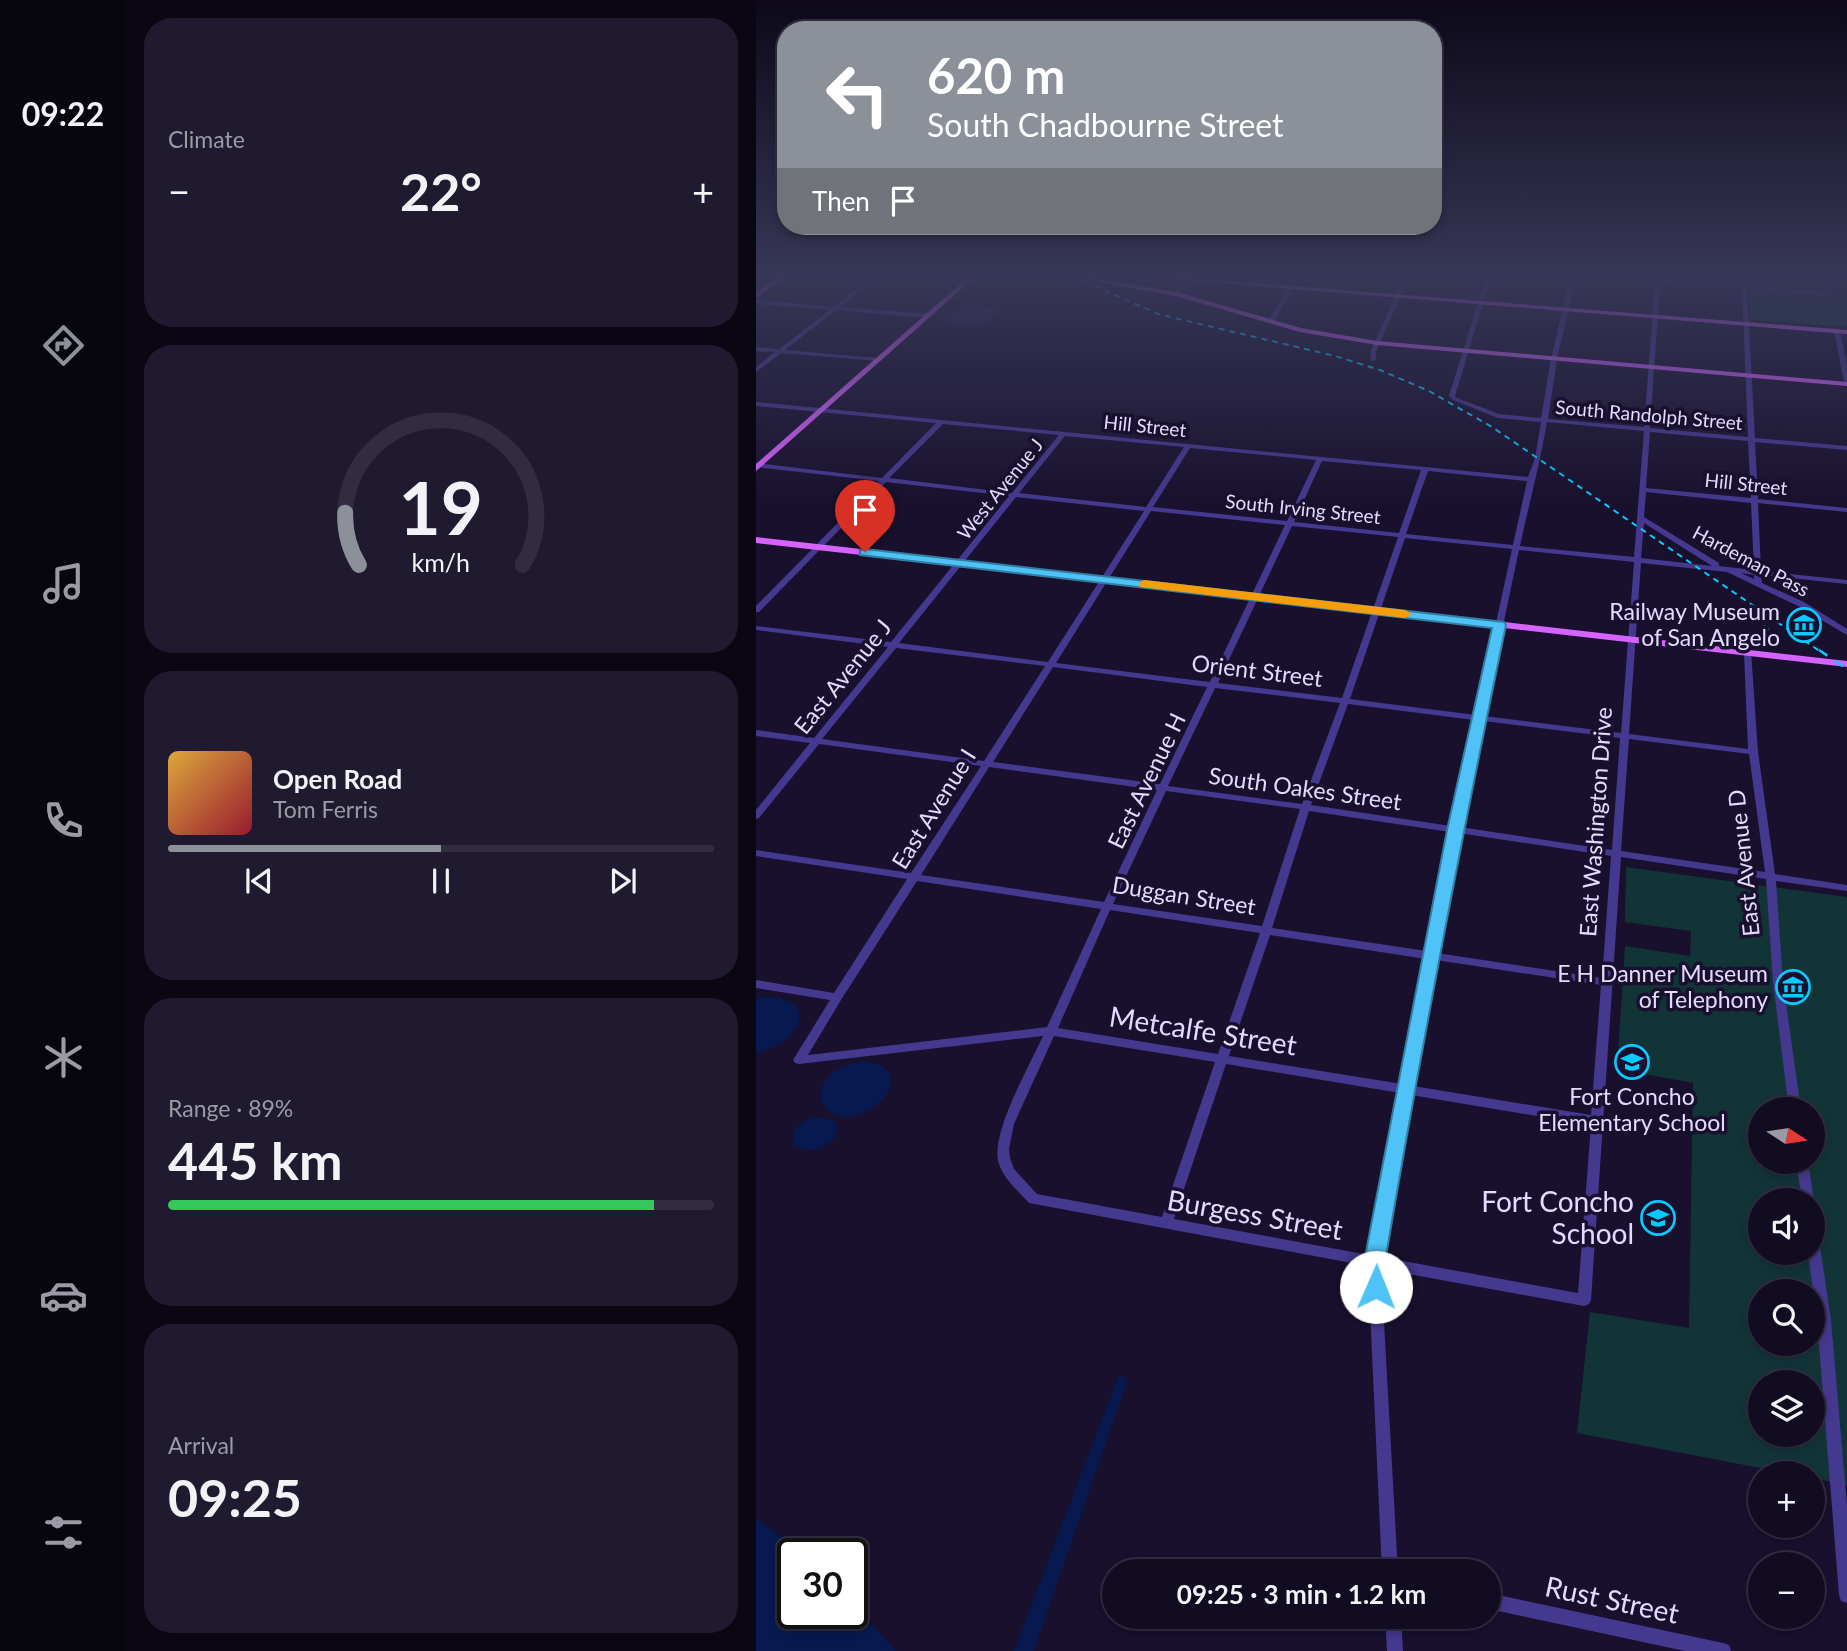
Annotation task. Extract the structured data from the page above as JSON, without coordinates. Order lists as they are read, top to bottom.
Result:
{
  "streets": {
    "street": [
      "South Randolph Street",
      "Hill Street",
      "West Avenue J",
      "South Irving Street",
      "Hardeman Pass",
      "Orient Street",
      "East Avenue J",
      "East Avenue H",
      "South Oakes Street",
      "East Avenue I",
      "East Washington Drive",
      "East Avenue D",
      "Duggan Street",
      "Metcalfe Street",
      "Burgess Street",
      "Rust Street"
    ]
  },
  "crossings": [
    ["South Randolph Street", "East Washington Drive"],
    ["Hill Street", "West Avenue J"],
    ["Hill Street", "East Avenue H"],
    ["Hill Street", "East Avenue I"],
    ["Hill Street", "East Washington Drive"],
    ["West Avenue J", "South Irving Street"],
    ["West Avenue J", "East Avenue J"],
    ["South Irving Street", "Hardeman Pass"],
    ["South Irving Street", "East Avenue H"],
    ["South Irving Street", "East Avenue I"],
    ["South Irving Street", "East Washington Drive"],
    ["Hardeman Pass", "East Washington Drive"],
    ["Orient Street", "East Avenue J"],
    ["Orient Street", "East Avenue H"],
    ["Orient Street", "East Avenue I"],
    ["Orient Street", "East Washington Drive"],
    ["Orient Street", "East Avenue D"],
    ["East Avenue J", "South Oakes Street"],
    ["East Avenue H", "South Oakes Street"],
    ["East Avenue H", "Duggan Street"],
    ["East Avenue H", "Metcalfe Street"],
    ["East Avenue H", "Burgess Street"],
    ["South Oakes Street", "East Avenue I"],
    ["South Oakes Street", "East Washington Drive"],
    ["South Oakes Street", "East Avenue D"],
    ["East Avenue I", "Duggan Street"],
    ["East Avenue I", "Metcalfe Street"],
    ["East Washington Drive", "Duggan Street"],
    ["East Washington Drive", "Metcalfe Street"],
    ["East Washington Drive", "Burgess Street"]
  ],
  "places": {
    "museum": ["Railway Museum of San Angelo", "E H Danner Museum of Telephony"],
    "school or university": ["Fort Concho Elementary School", "Fort Concho School"]
  },
  "north": "right",
  "page": {
    "tabs": "09:22",
    "tile": [
      "Climate",
      ["Range · 89%", "445 km"],
      ["Arrival", "09:25"]
    ],
    "turn": ["620 m", "South Chadbourne Street"],
    "heat": ["−", "22°", "+"],
    "then": "Then",
    "song": ["Open Road", "Tom Ferris"],
    "map_buttons": ["+", "−"],
    "limit": "30",
    "trip": "09:25 · 3 min · 1.2 km",
    "gauge": ["19", "km/h"]
  }
}
